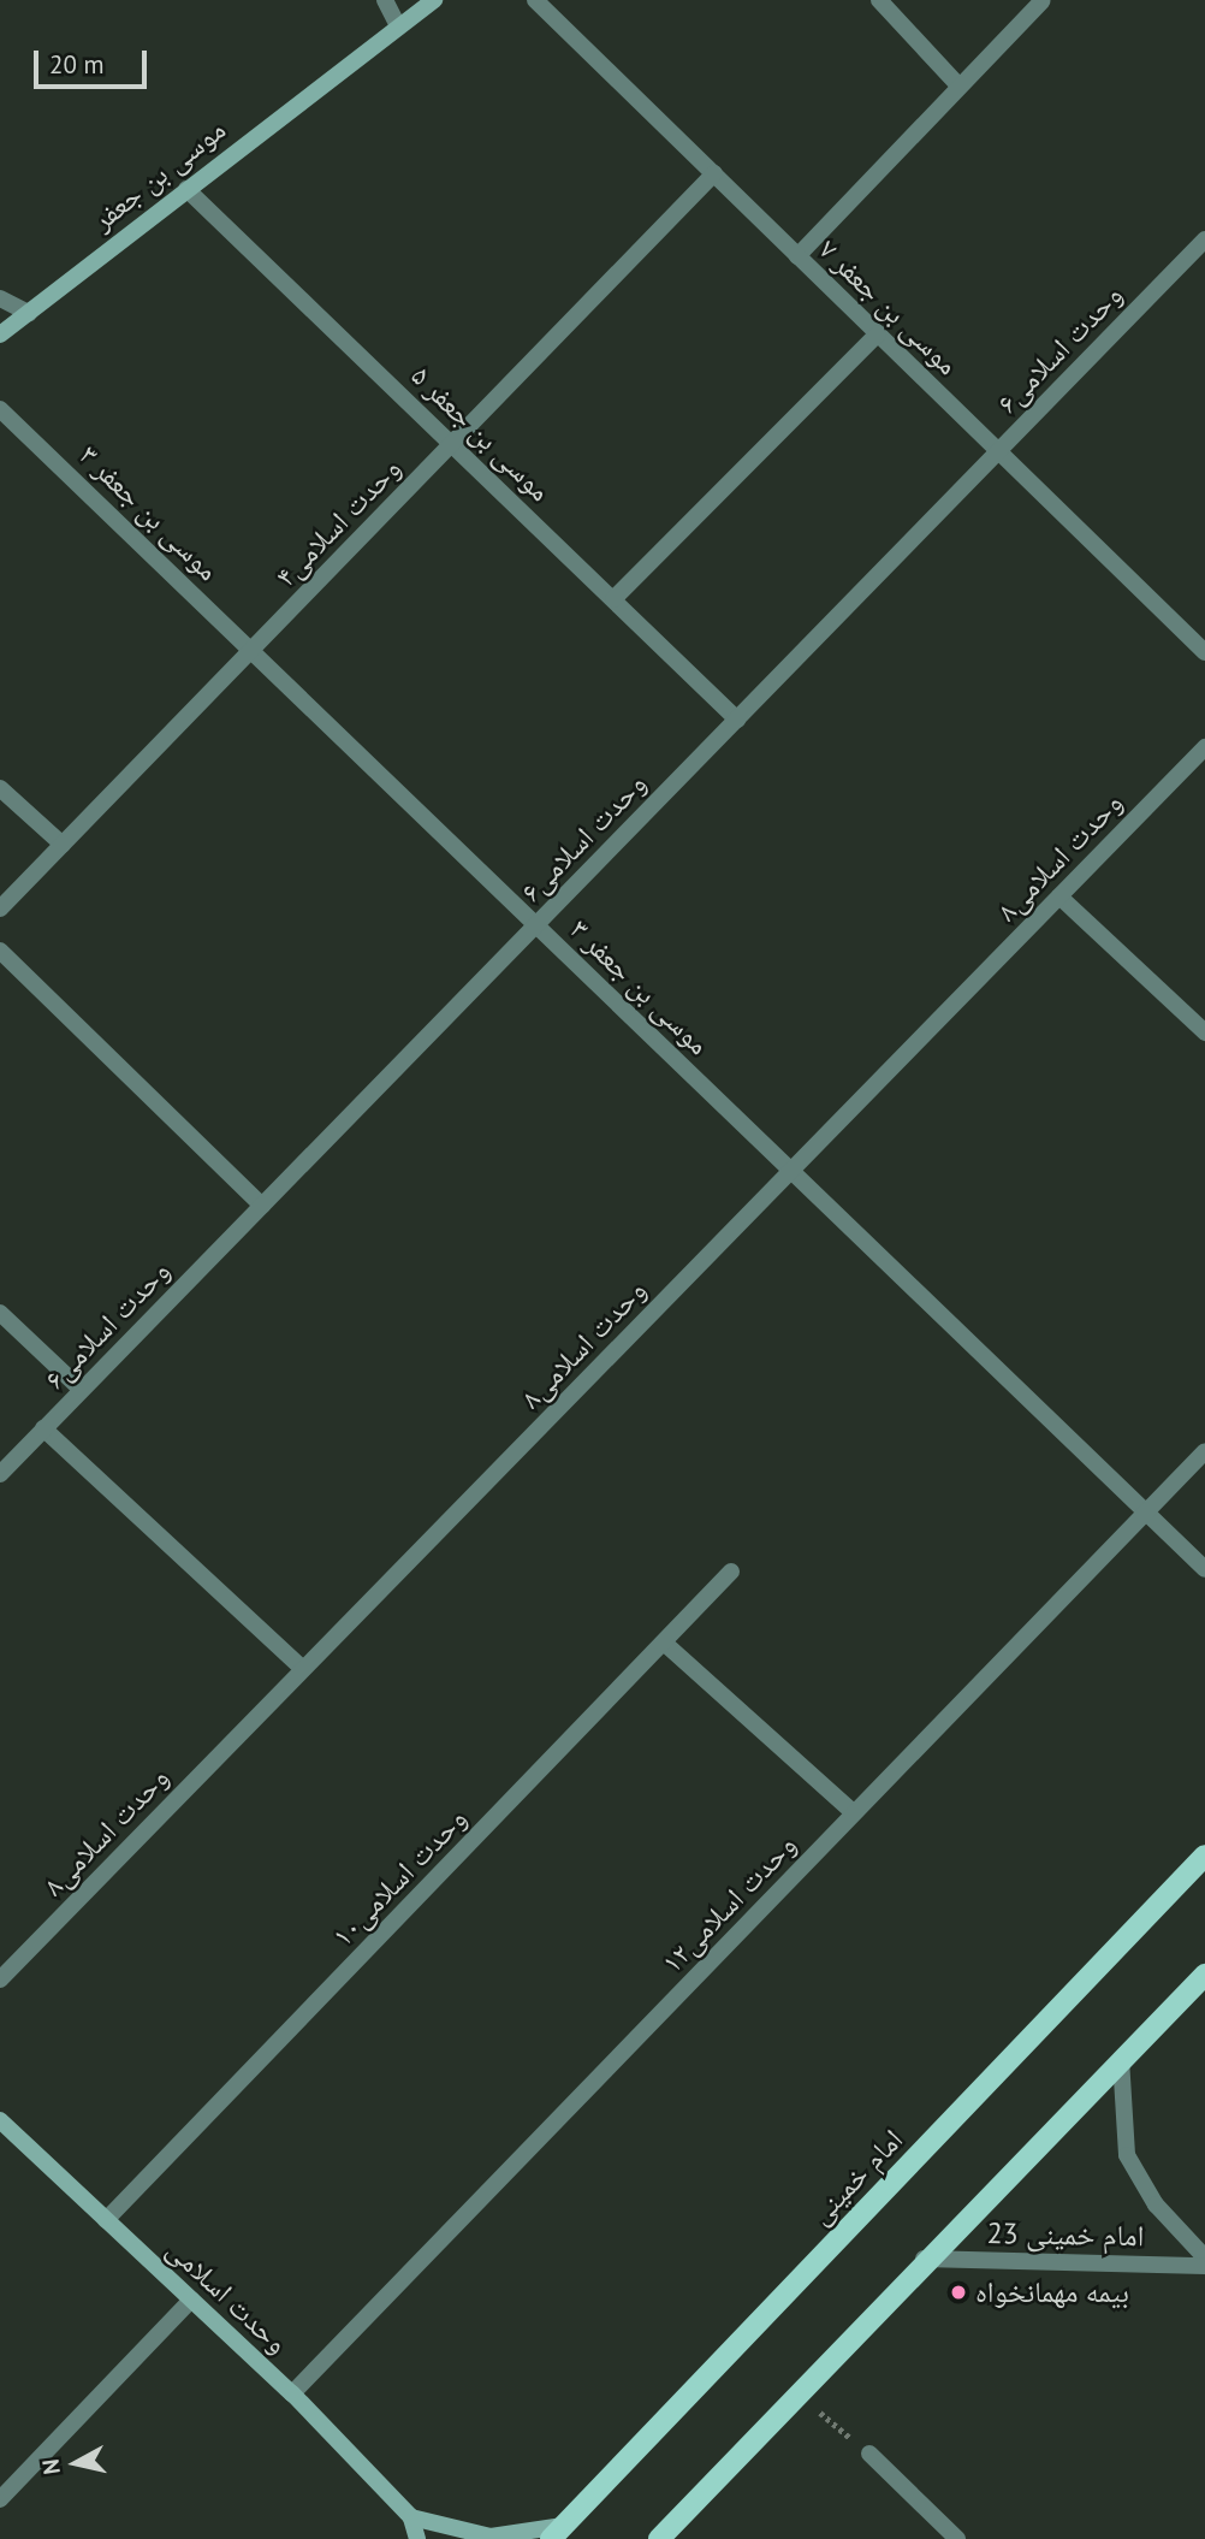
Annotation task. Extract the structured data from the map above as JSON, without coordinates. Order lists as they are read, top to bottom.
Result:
{
  "streets": {
    "main road": ["موسی بن جعفر", "امام خمینی", "وحدت اسلامی"],
    "street": [
      "موسی بن جعفر ۷",
      "وحدت اسلامی۶",
      "موسی بن جعفر ۵",
      "موسی بن جعفر ۳",
      "وحدت اسلامی۴",
      "وحدت اسلامی۸",
      "وحدت اسلامی۱۰",
      "وحدت اسلامی۱۲",
      "امام خمینی 23"
    ]
  },
  "crossings": [
    ["موسی بن جعفر", "موسی بن جعفر ۵"],
    ["موسی بن جعفر ۷", "وحدت اسلامی۶"],
    ["موسی بن جعفر ۷", "وحدت اسلامی۴"],
    ["وحدت اسلامی۶", "موسی بن جعفر ۵"],
    ["وحدت اسلامی۶", "موسی بن جعفر ۳"],
    ["موسی بن جعفر ۵", "وحدت اسلامی۴"],
    ["موسی بن جعفر ۳", "وحدت اسلامی۴"],
    ["موسی بن جعفر ۳", "وحدت اسلامی۸"],
    ["موسی بن جعفر ۳", "وحدت اسلامی۱۲"],
    ["وحدت اسلامی۱۰", "وحدت اسلامی"],
    ["وحدت اسلامی۱۲", "وحدت اسلامی"]
  ],
  "places": ["بیمه مهمانخواه"],
  "scale_bar": "20 m",
  "north": "left"
}
